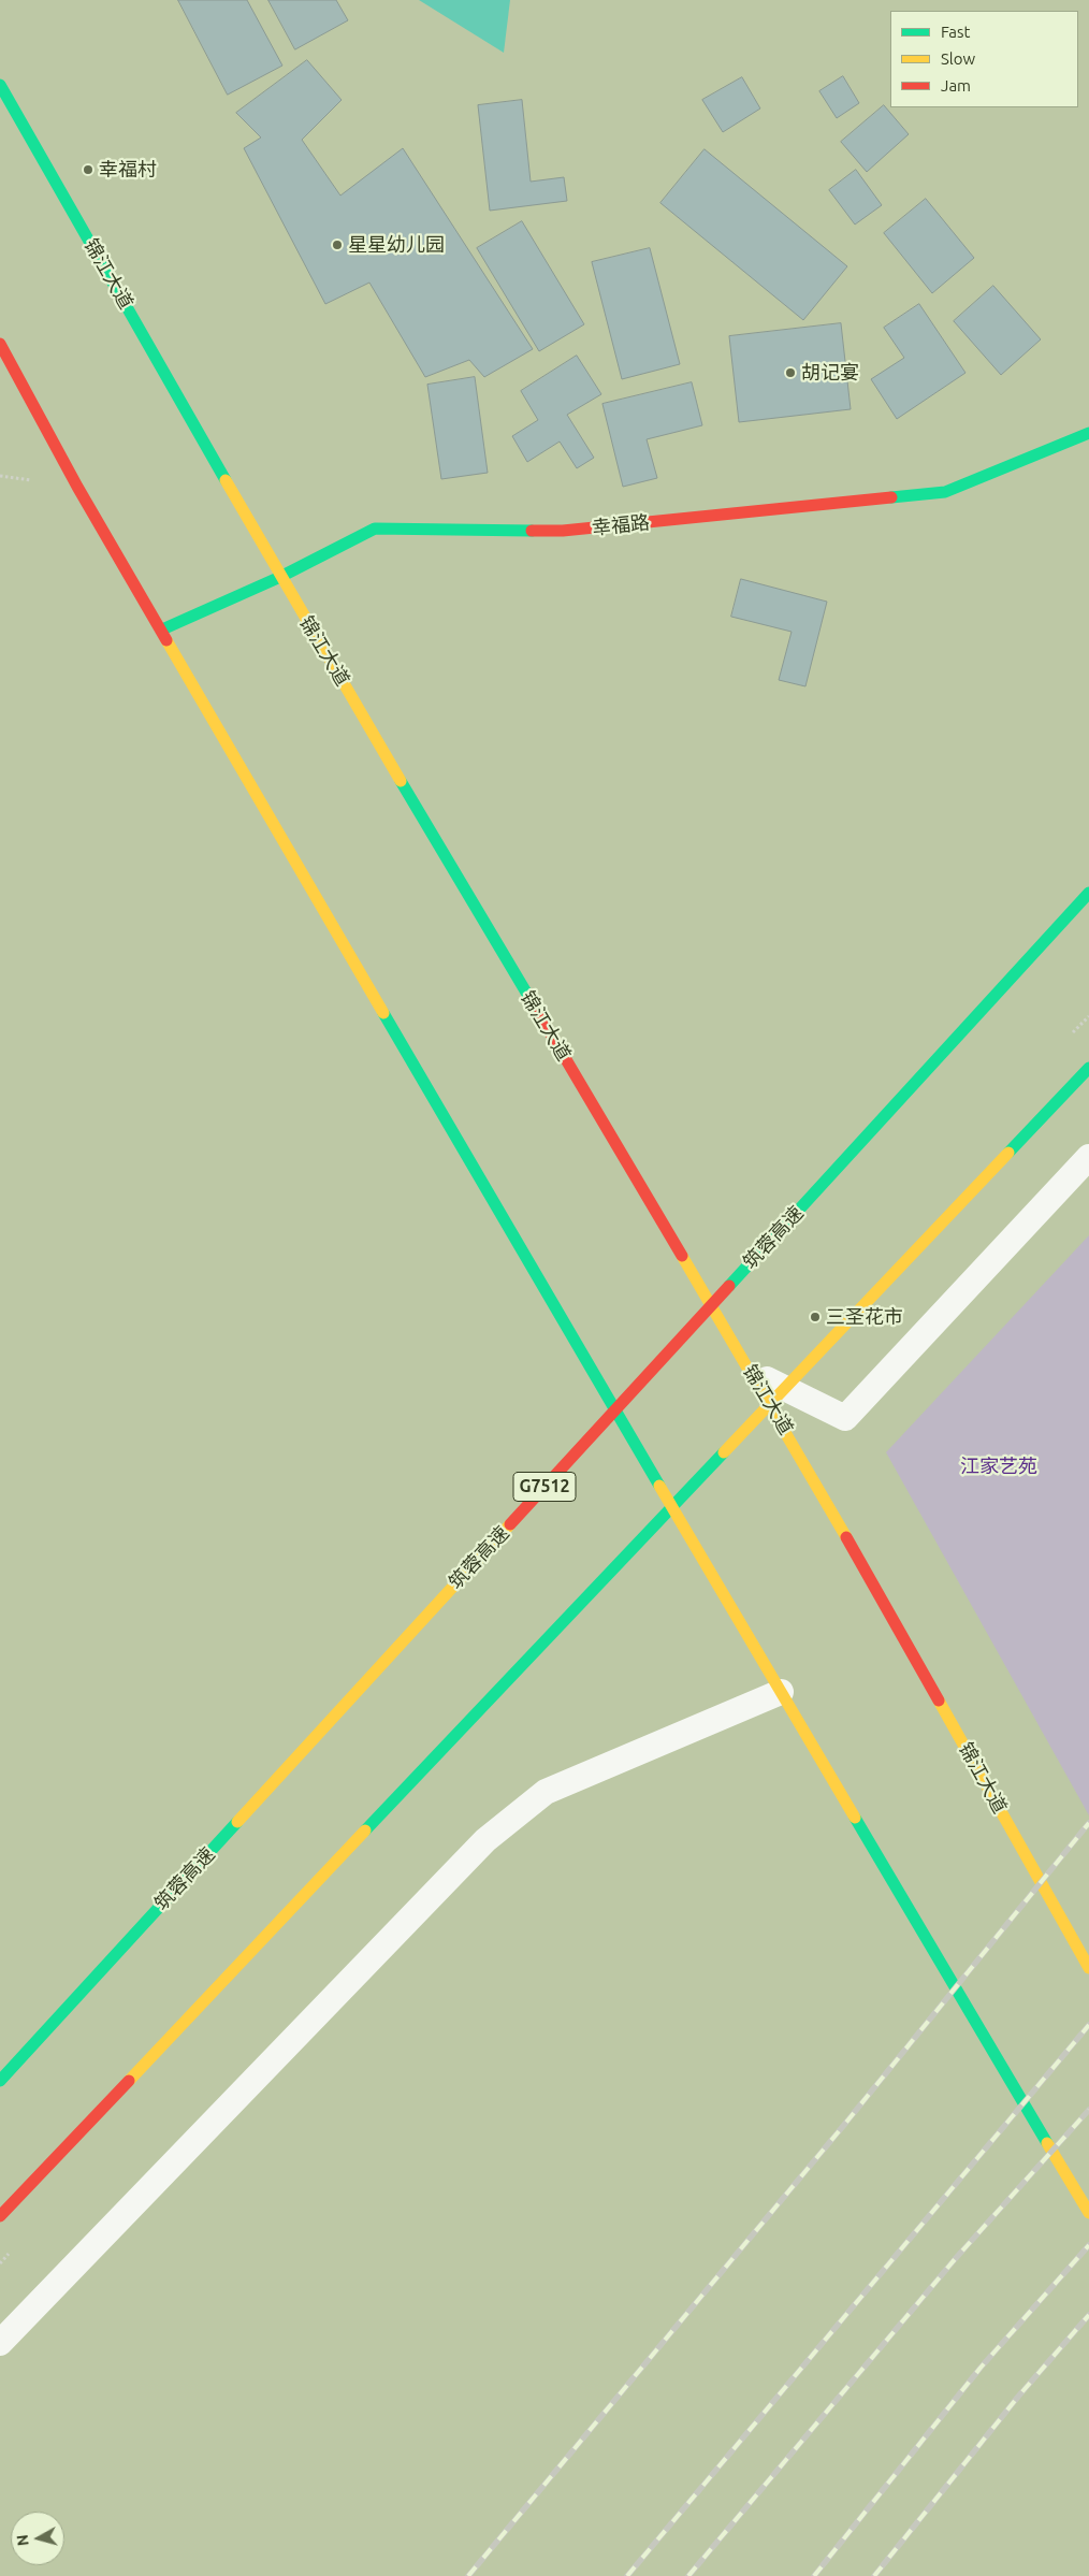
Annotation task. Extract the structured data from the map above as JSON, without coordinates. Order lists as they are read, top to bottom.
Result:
{
  "streets": {
    "main road": [
      "锦江大道",
      "幸福路",
      "筑蓉高速",
      "G7512"
    ]
  },
  "crossings": [
    ["锦江大道", "幸福路"]
  ],
  "parks": ["江家艺苑"],
  "places": [
    "幸福村",
    "星星幼儿园",
    "胡记宴",
    "三圣花市"
  ],
  "legend": ["Fast", "Slow", "Jam"],
  "north": "left"
}
